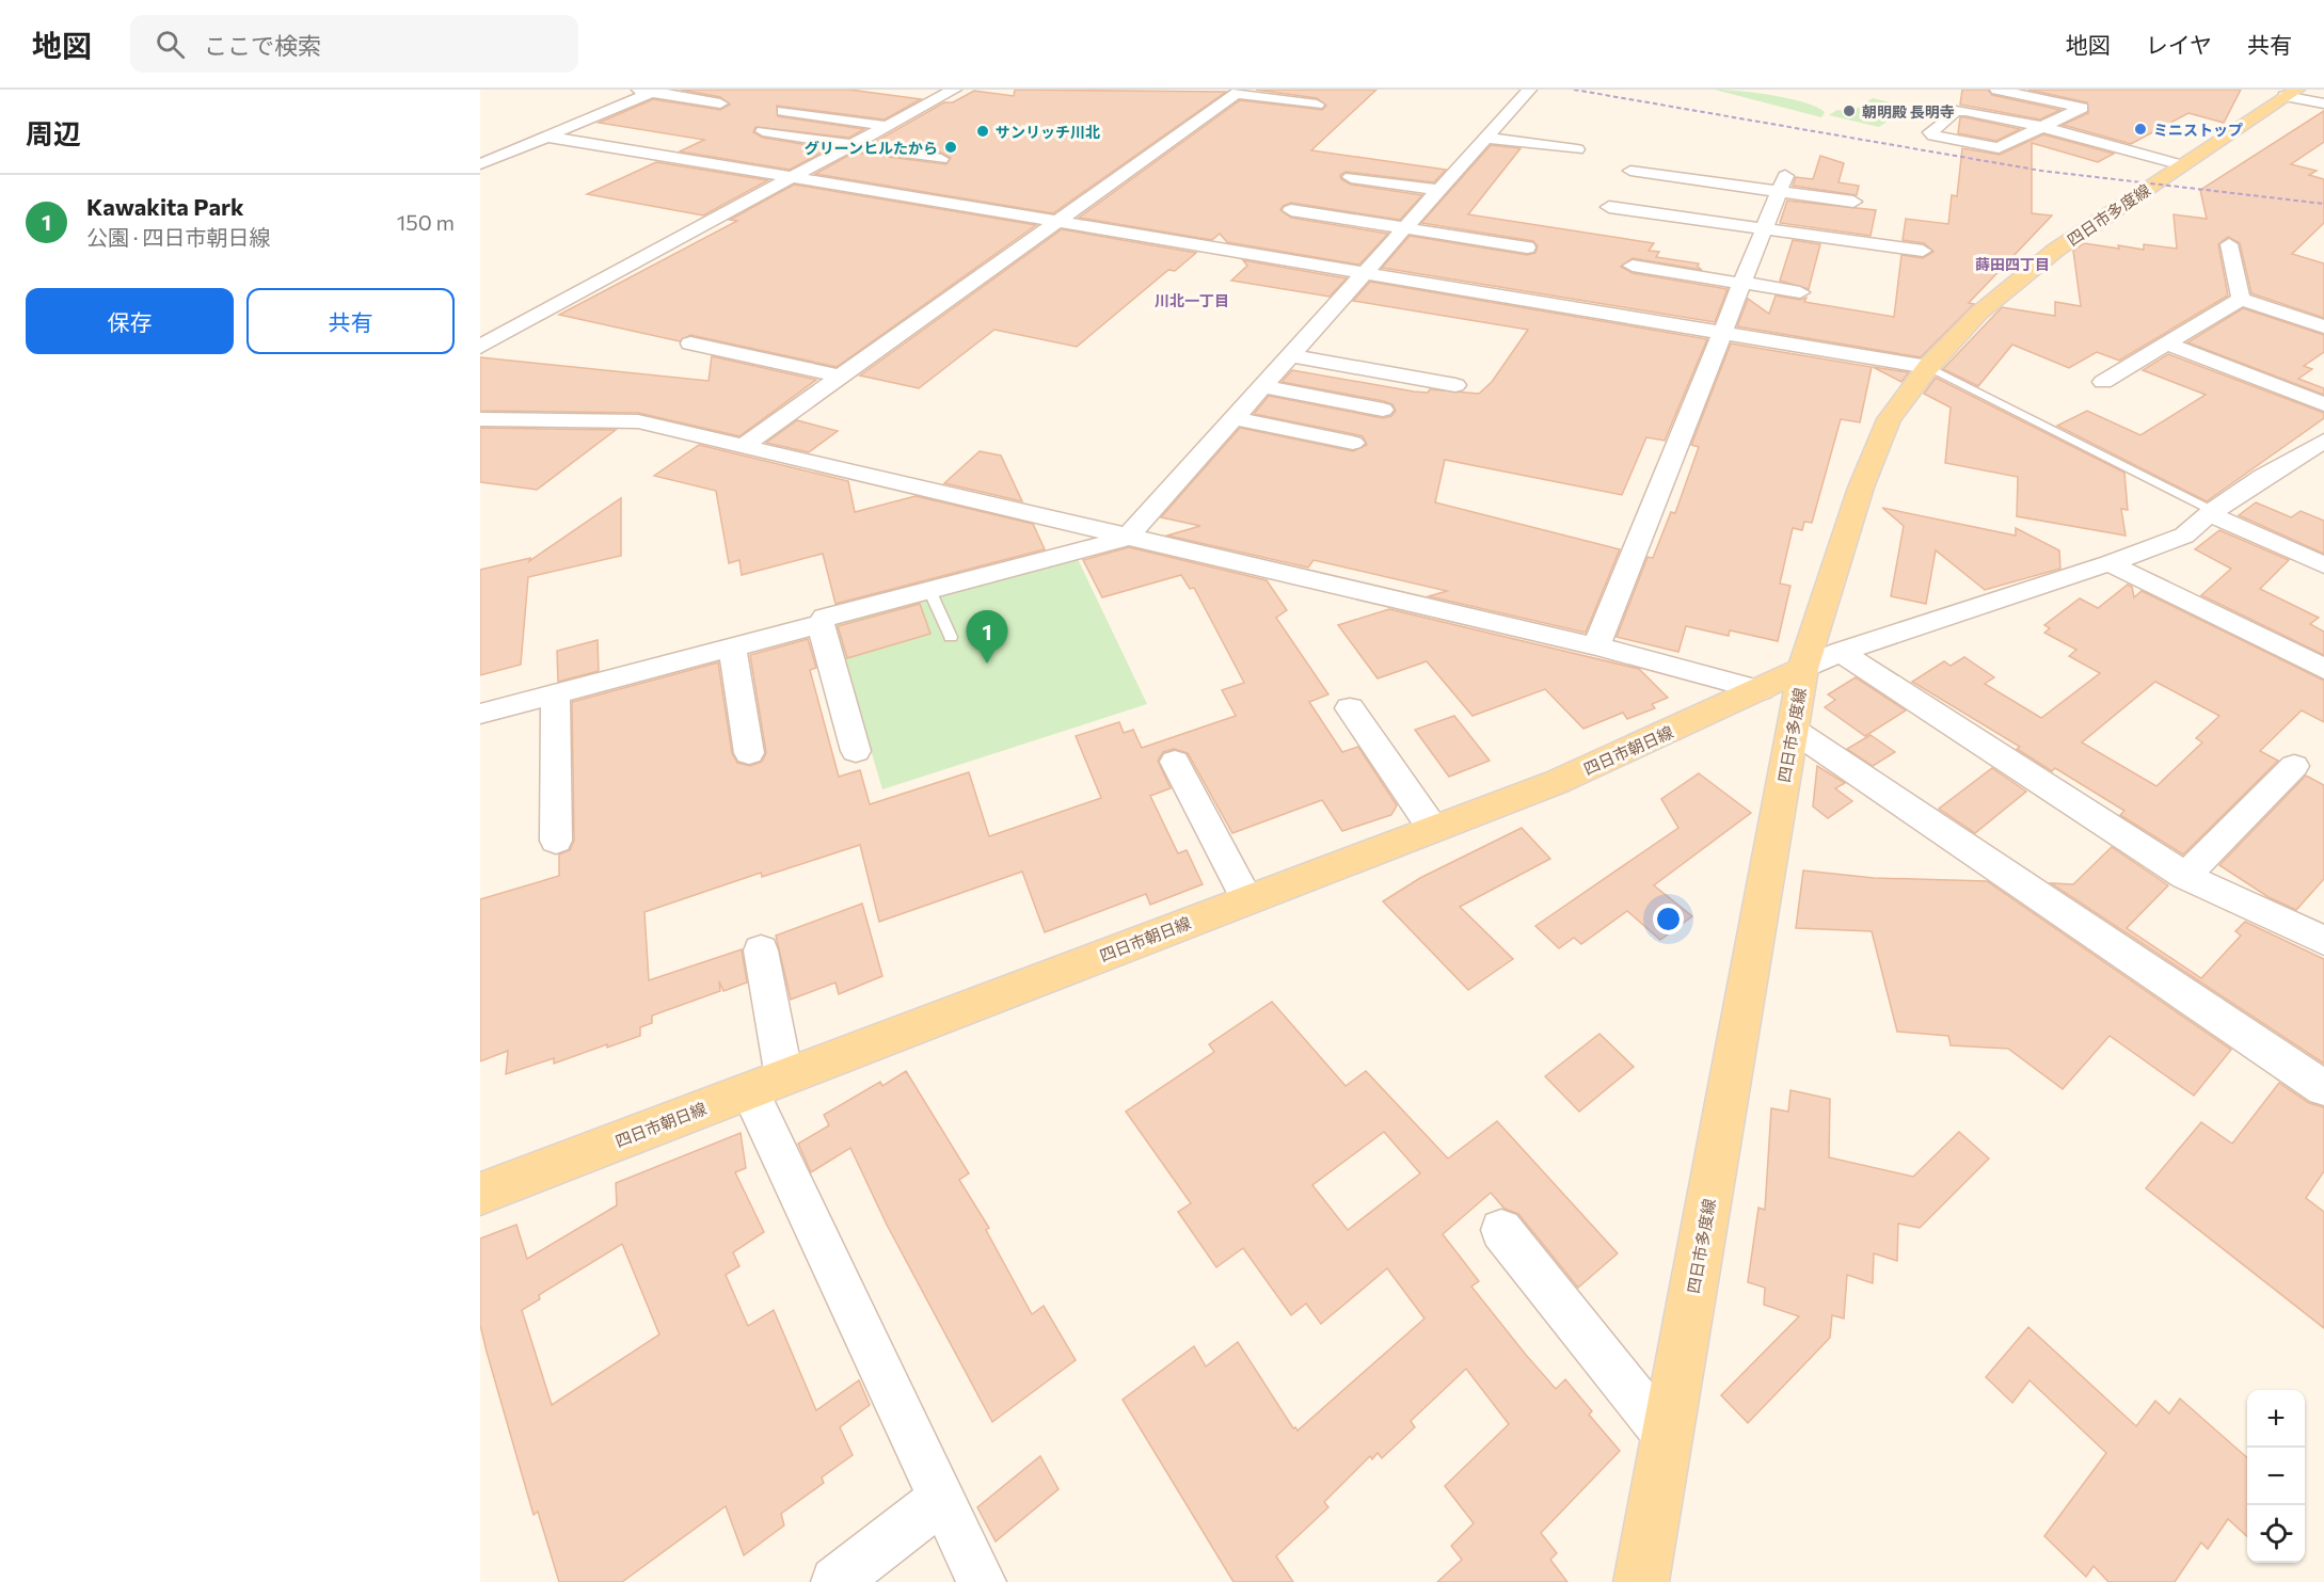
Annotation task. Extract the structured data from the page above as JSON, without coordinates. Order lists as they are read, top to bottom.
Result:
{
  "streets": {
    "main road": ["四日市多度線", "四日市朝日線"]
  },
  "crossings": [
    ["四日市多度線", "四日市朝日線"]
  ],
  "districts": ["蒔田四丁目", "川北一丁目"],
  "places": [
    "朝明殿 長明寺",
    "ミニストップ",
    "サンリッチ川北",
    "グリーンヒルたから"
  ],
  "page": {
    "header": "地図",
    "search": "ここで検索",
    "nav": ["地図", "レイヤ", "共有"],
    "heading": "周辺",
    "list": [
      {
        "mark": "1",
        "name": "Kawakita Park",
        "note": "公園 · 四日市朝日線",
        "value": "150 m"
      }
    ],
    "buttons": ["保存", "共有"],
    "pins": "1",
    "map_buttons": ["+", "−"]
  }
}
